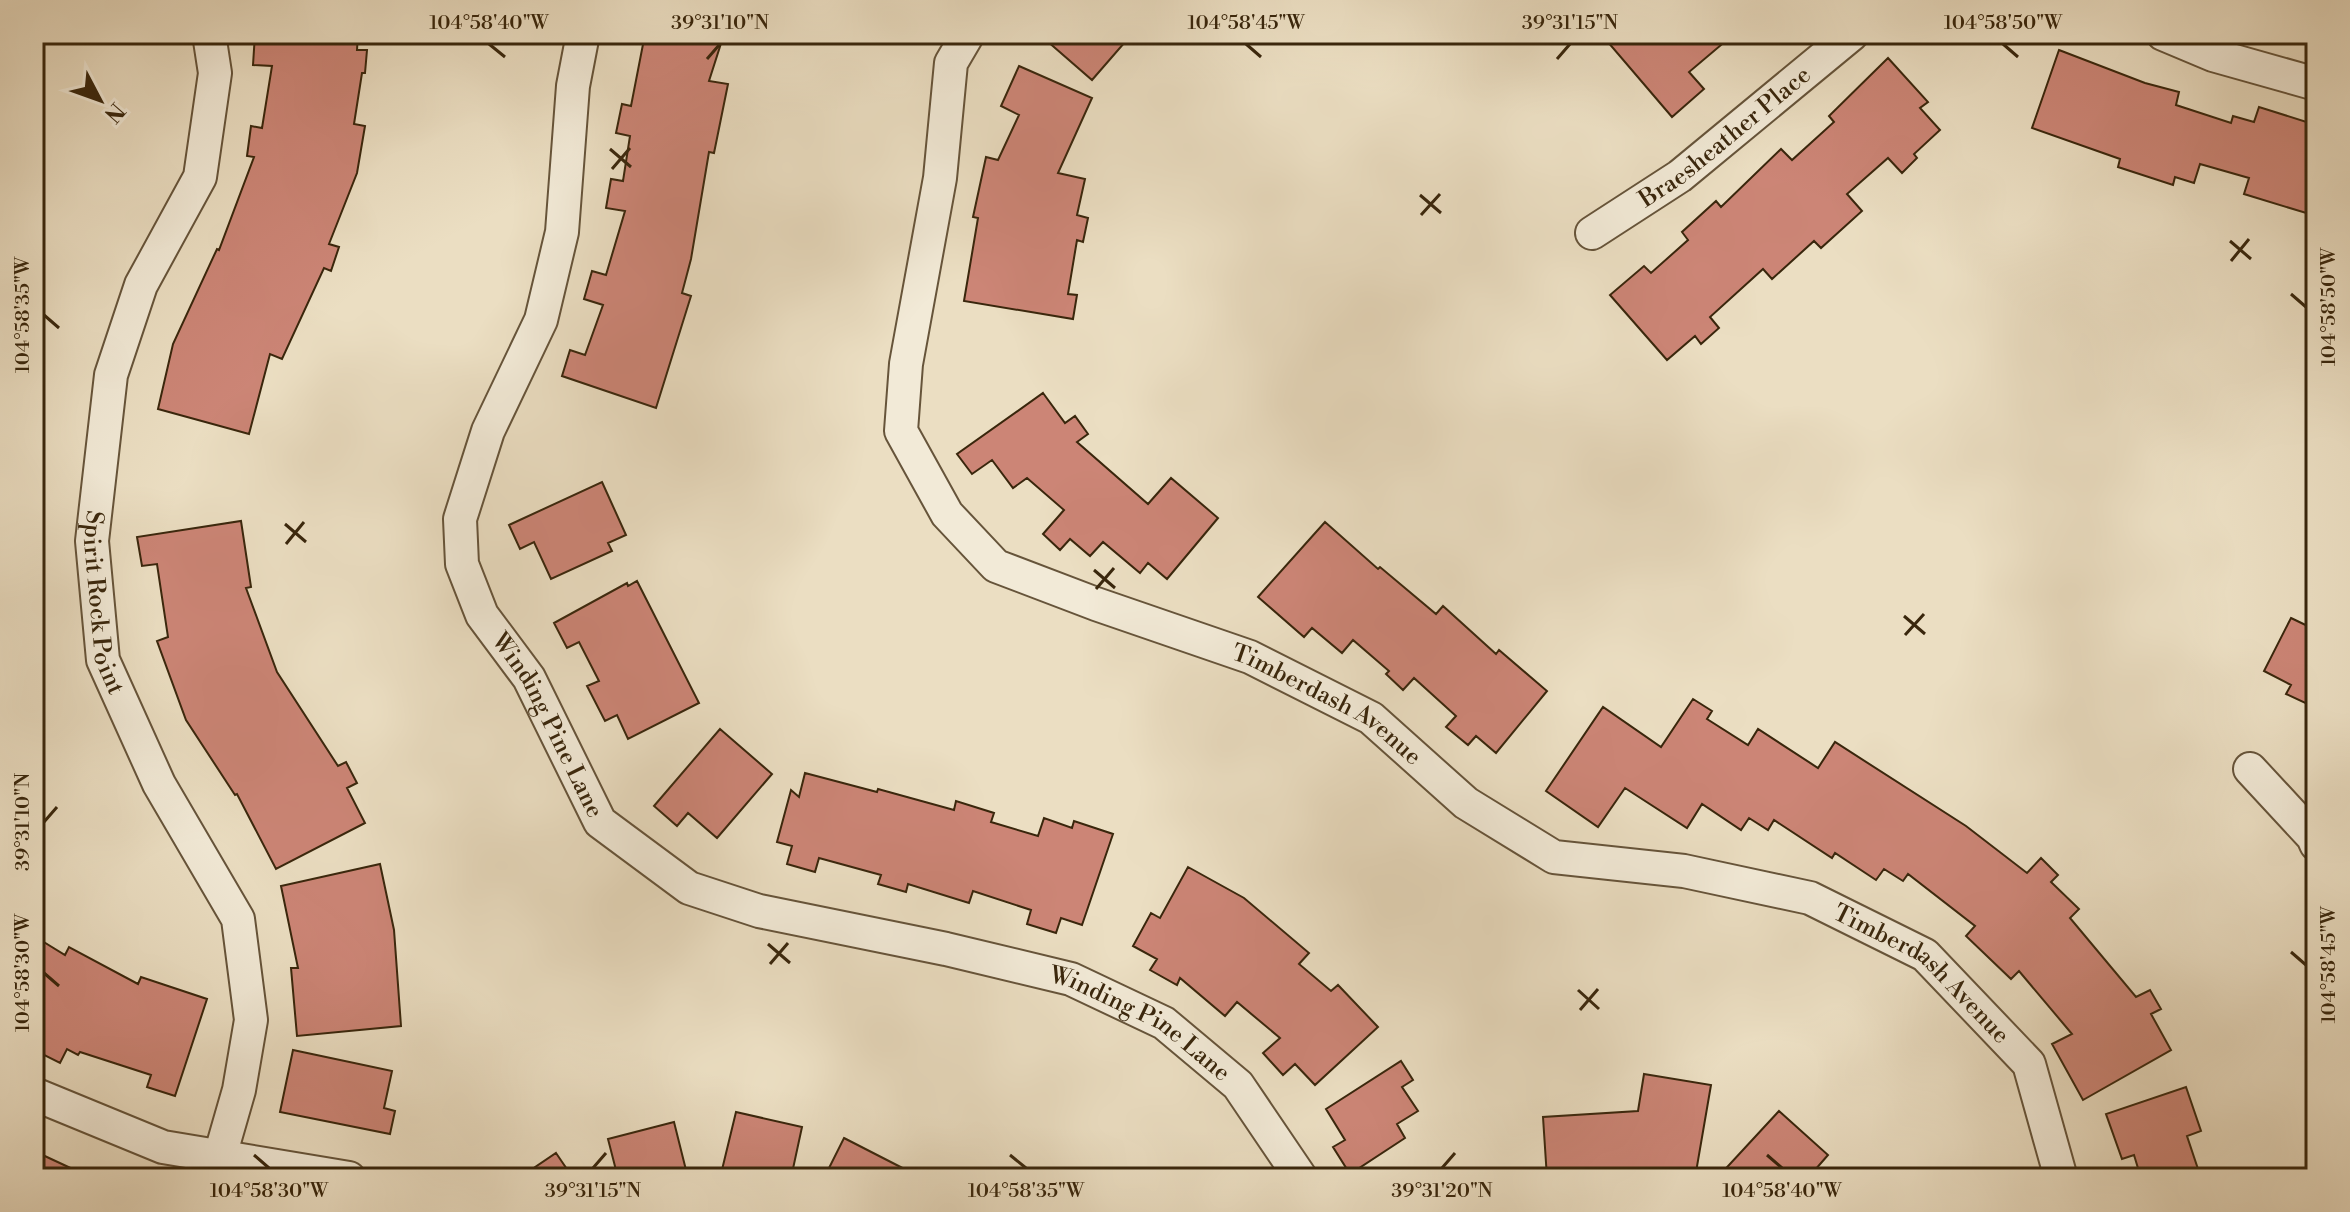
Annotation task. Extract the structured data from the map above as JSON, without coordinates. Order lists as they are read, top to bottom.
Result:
{
  "streets": {
    "street": [
      "Braesheather Place",
      "Spirit Rock Point",
      "Timberdash Avenue",
      "Winding Pine Lane"
    ]
  },
  "north": "bottom right",
  "coordinates": [
    "104°58'40\"W",
    "39°31'10\"N",
    "104°58'45\"W",
    "39°31'15\"N",
    "104°58'50\"W",
    "104°58'35\"W",
    "104°58'30\"W",
    "39°31'20\"N"
  ]
}
